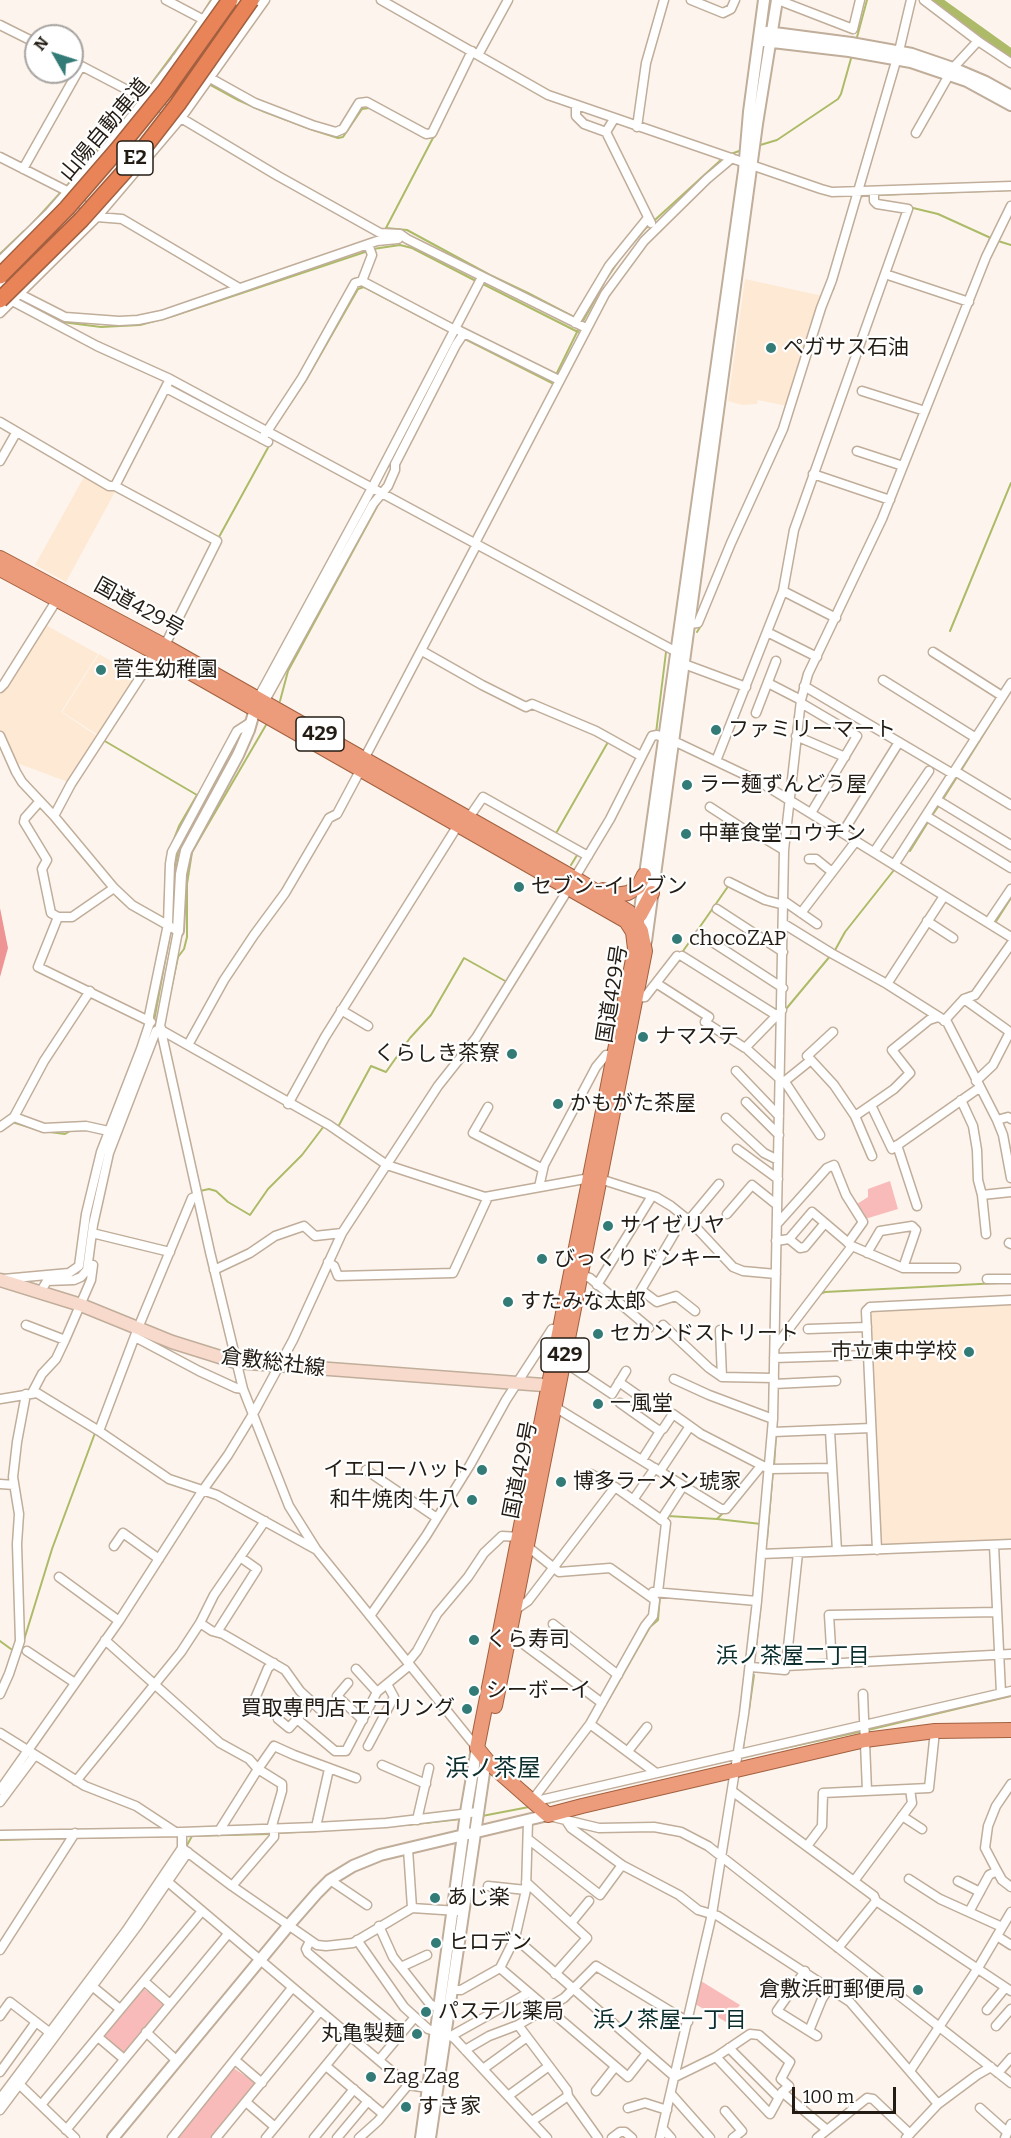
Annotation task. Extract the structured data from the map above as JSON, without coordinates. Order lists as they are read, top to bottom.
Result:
{
  "streets": {
    "highway": [
      "山陽自動車道",
      "E2",
      "国道429号",
      "429"
    ],
    "main road": ["倉敷総社線"]
  },
  "crossings": [
    ["国道429号", "倉敷総社線"]
  ],
  "districts": ["浜ノ茶屋二丁目", "浜ノ茶屋", "浜ノ茶屋一丁目"],
  "places": [
    "ペガサス石油",
    "菅生幼稚園",
    "ファミリーマート",
    "ラー麺ずんどう屋",
    "中華食堂コウチン",
    "セブン-イレブン",
    "chocoZAP",
    "ナマステ",
    "くらしき茶寮",
    "かもがた茶屋",
    "サイゼリヤ",
    "びっくりドンキー",
    "すたみな太郎",
    "セカンドストリート",
    "市立東中学校",
    "一風堂",
    "イエローハット",
    "博多ラーメン琥家",
    "和牛焼肉 牛八",
    "くら寿司",
    "シーボーイ",
    "買取専門店 エコリング",
    "あじ楽",
    "ヒロデン",
    "倉敷浜町郵便局",
    "パステル薬局",
    "丸亀製麺",
    "Zag Zag",
    "すき家"
  ],
  "scale_bar": "100 m",
  "north": "top left"
}
